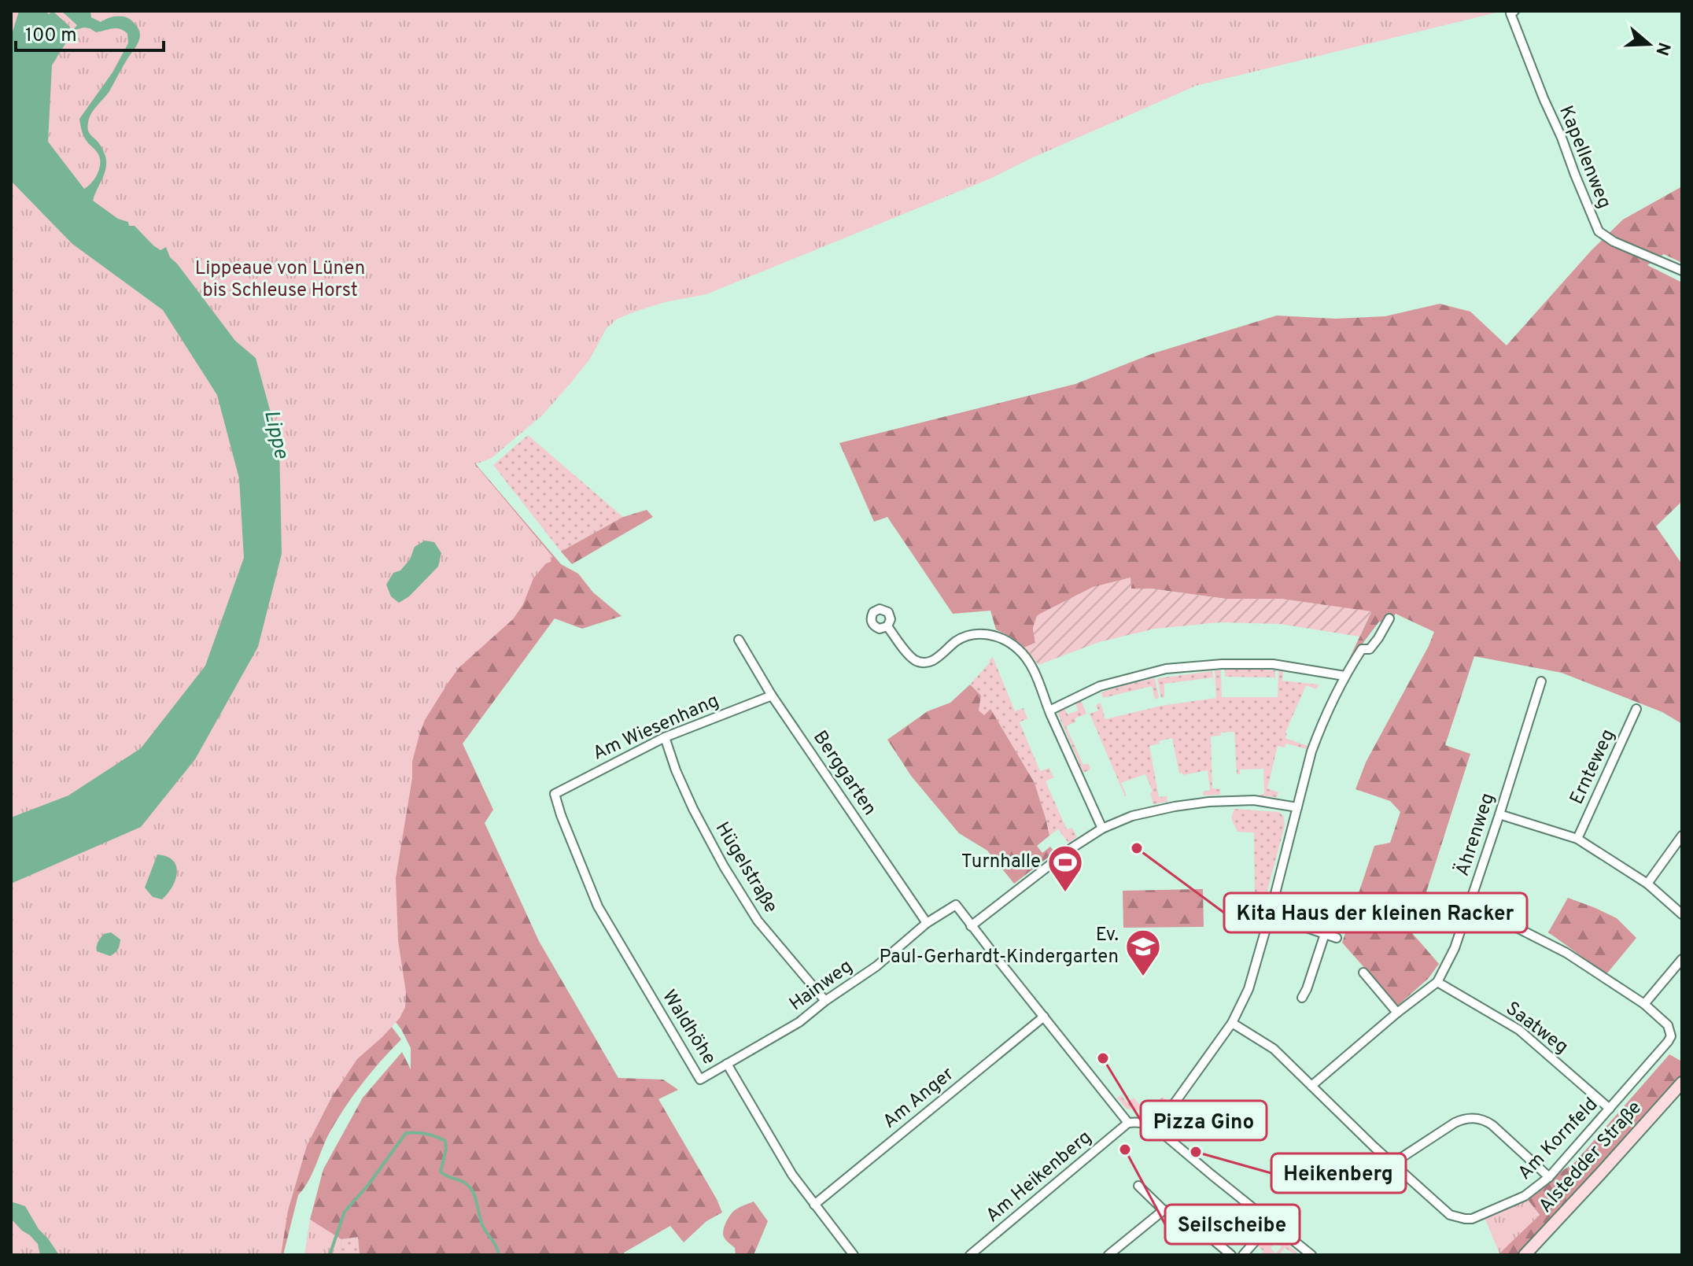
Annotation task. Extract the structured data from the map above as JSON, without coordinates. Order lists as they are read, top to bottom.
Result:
{
  "streets": {
    "street": [
      "Kapellenweg",
      "Am Wiesenhang",
      "Ernteweg",
      "Berggarten",
      "Ährenweg",
      "Hügelstraße",
      "Hainweg",
      "Waldhöhe",
      "Saatweg",
      "Am Anger",
      "Am Kornfeld",
      "Alstedder Straße",
      "Am Heikenberg"
    ]
  },
  "crossings": [
    ["Am Wiesenhang", "Berggarten"],
    ["Am Wiesenhang", "Hügelstraße"],
    ["Am Wiesenhang", "Waldhöhe"],
    ["Berggarten", "Hainweg"],
    ["Ährenweg", "Saatweg"],
    ["Ährenweg", "Am Kornfeld"],
    ["Hügelstraße", "Hainweg"],
    ["Hainweg", "Waldhöhe"],
    ["Waldhöhe", "Am Anger"],
    ["Saatweg", "Am Kornfeld"]
  ],
  "water": ["Lippe"],
  "parks": ["Lippeaue von Lünen bis Schleuse Horst"],
  "places": {
    "other": [
      "Kita Haus der kleinen Racker",
      "Pizza Gino",
      "Seilscheibe",
      "Heikenberg"
    ],
    "sports": ["Turnhalle"],
    "school or university": ["Ev. Paul-Gerhardt-Kindergarten"]
  },
  "scale_bar": "100 m",
  "north": "right"
}
